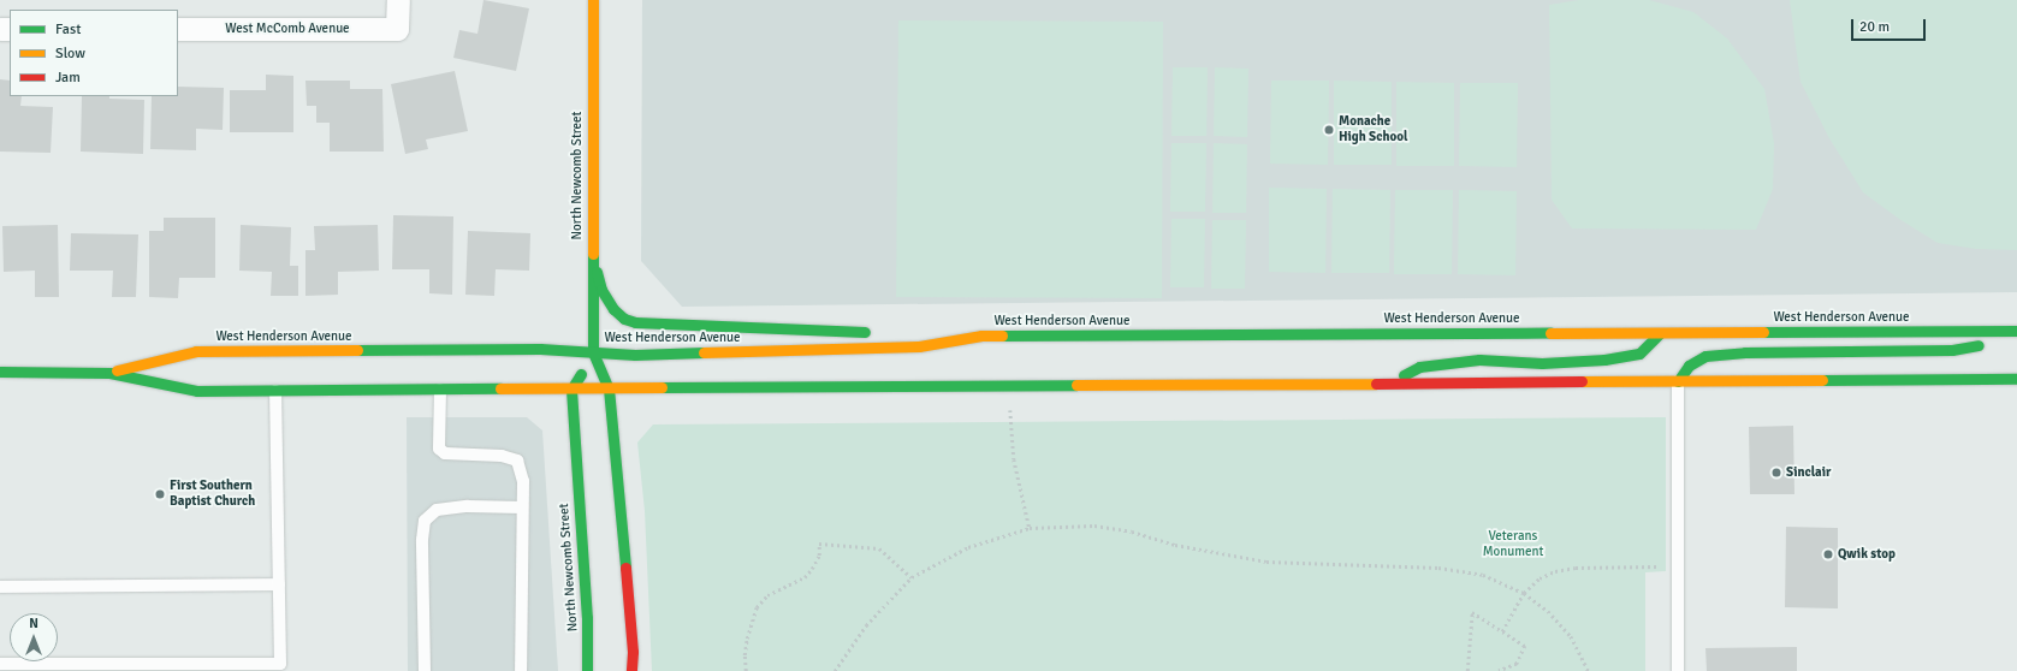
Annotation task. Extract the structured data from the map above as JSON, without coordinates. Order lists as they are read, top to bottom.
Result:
{
  "streets": {
    "main road": ["North Newcomb Street", "West Henderson Avenue"],
    "street": ["West McComb Avenue"]
  },
  "crossings": [
    ["North Newcomb Street", "West Henderson Avenue"]
  ],
  "parks": ["Veterans Monument"],
  "places": [
    "Monache High School",
    "Sinclair",
    "First Southern Baptist Church",
    "Qwik stop"
  ],
  "legend": ["Fast", "Slow", "Jam"],
  "scale_bar": "20 m",
  "north": "top"
}
